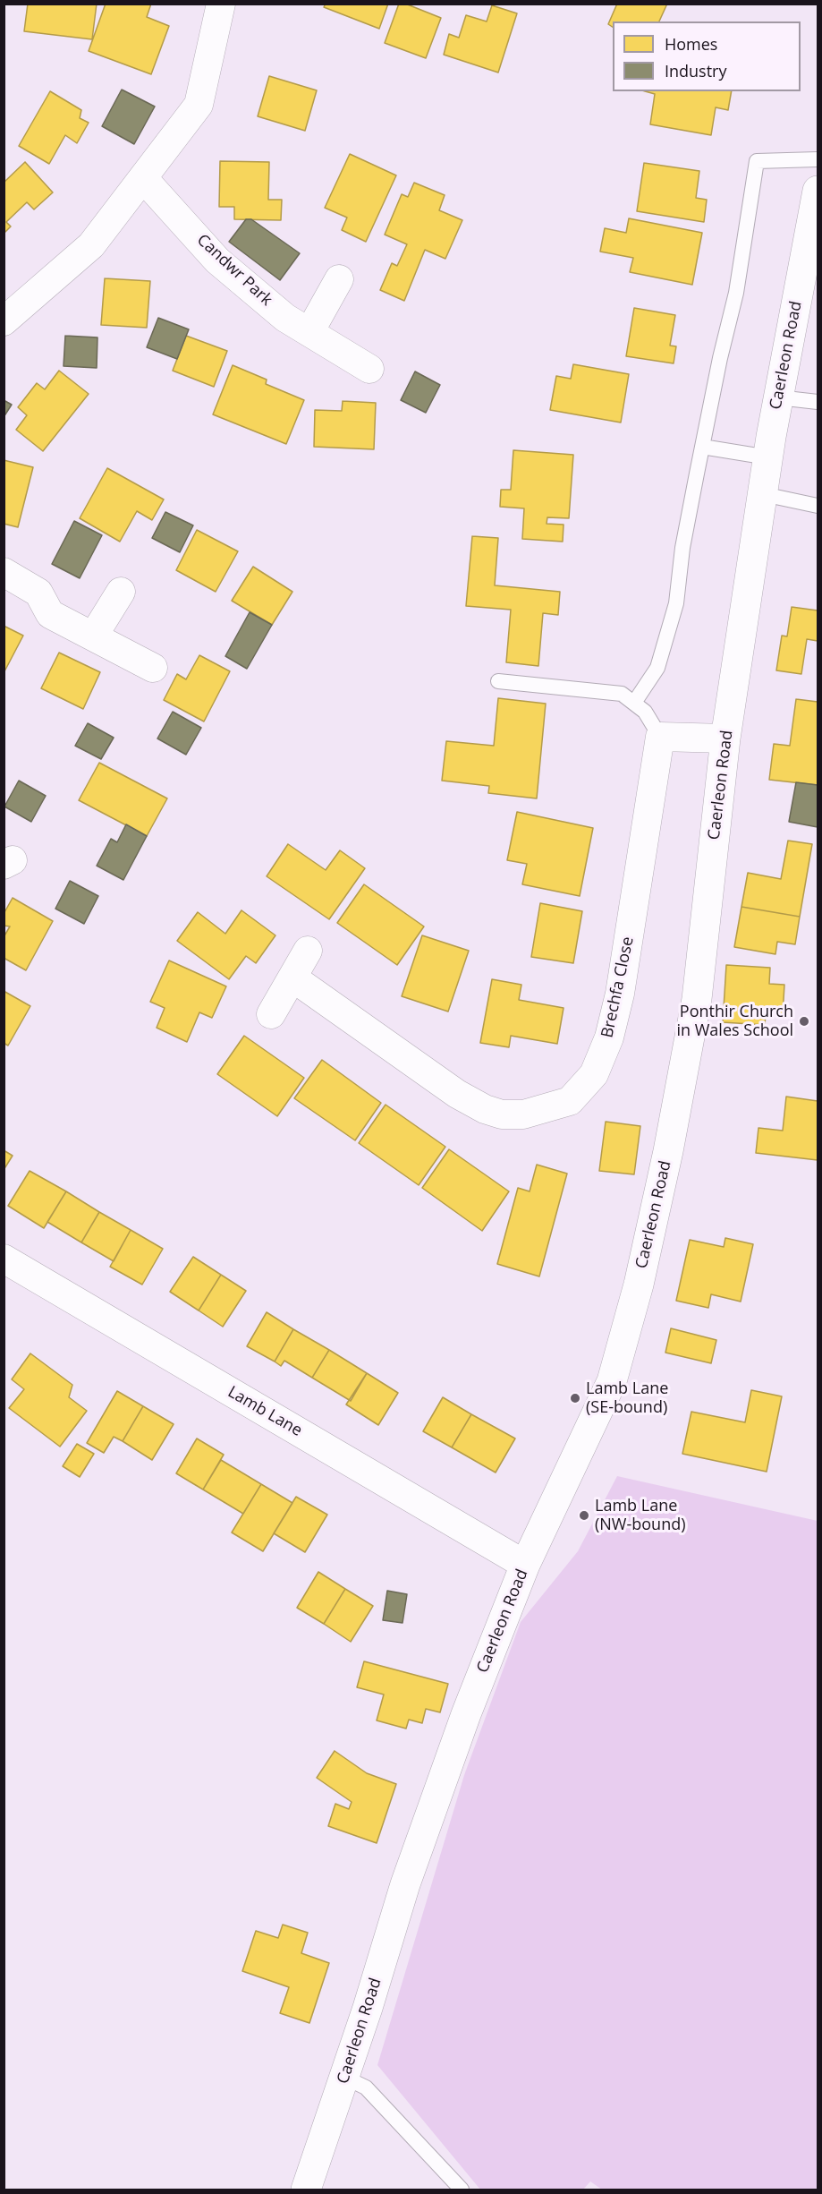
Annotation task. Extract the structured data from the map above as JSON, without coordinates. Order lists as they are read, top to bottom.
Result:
{
  "streets": {
    "main road": ["Caerleon Road"],
    "street": ["Candwr Park", "Brechfa Close", "Lamb Lane"]
  },
  "crossings": [
    ["Caerleon Road", "Lamb Lane"]
  ],
  "places": ["Ponthir Church in Wales School", "Lamb Lane (SE-bound)", "Lamb Lane (NW-bound)"],
  "legend": ["Homes", "Industry"]
}
